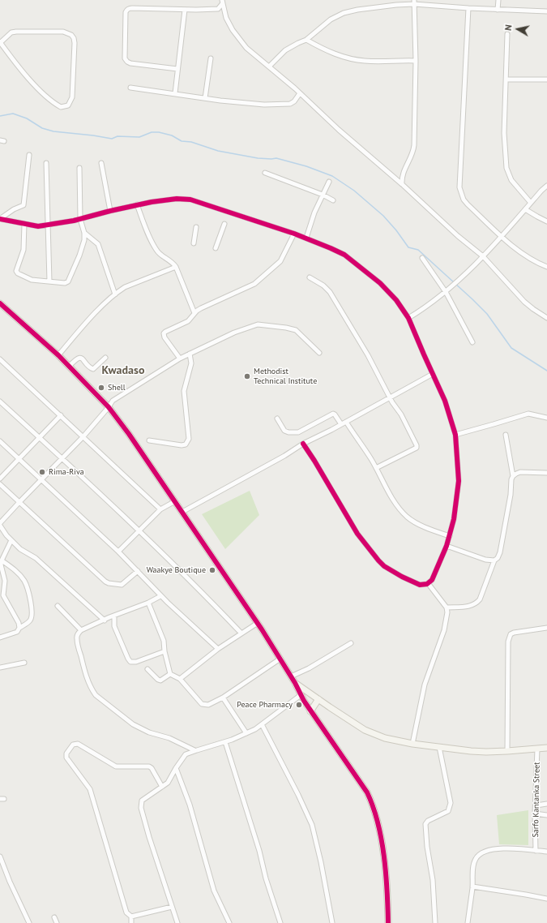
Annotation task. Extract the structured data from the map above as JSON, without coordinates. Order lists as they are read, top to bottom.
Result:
{
  "streets": {
    "street": ["Sarfo Kantanka Street"]
  },
  "districts": ["Kwadaso"],
  "places": [
    "Methodist Technical Institute",
    "Shell",
    "Rima-Riva",
    "Waakye Boutique",
    "Peace Pharmacy"
  ],
  "north": "left"
}
